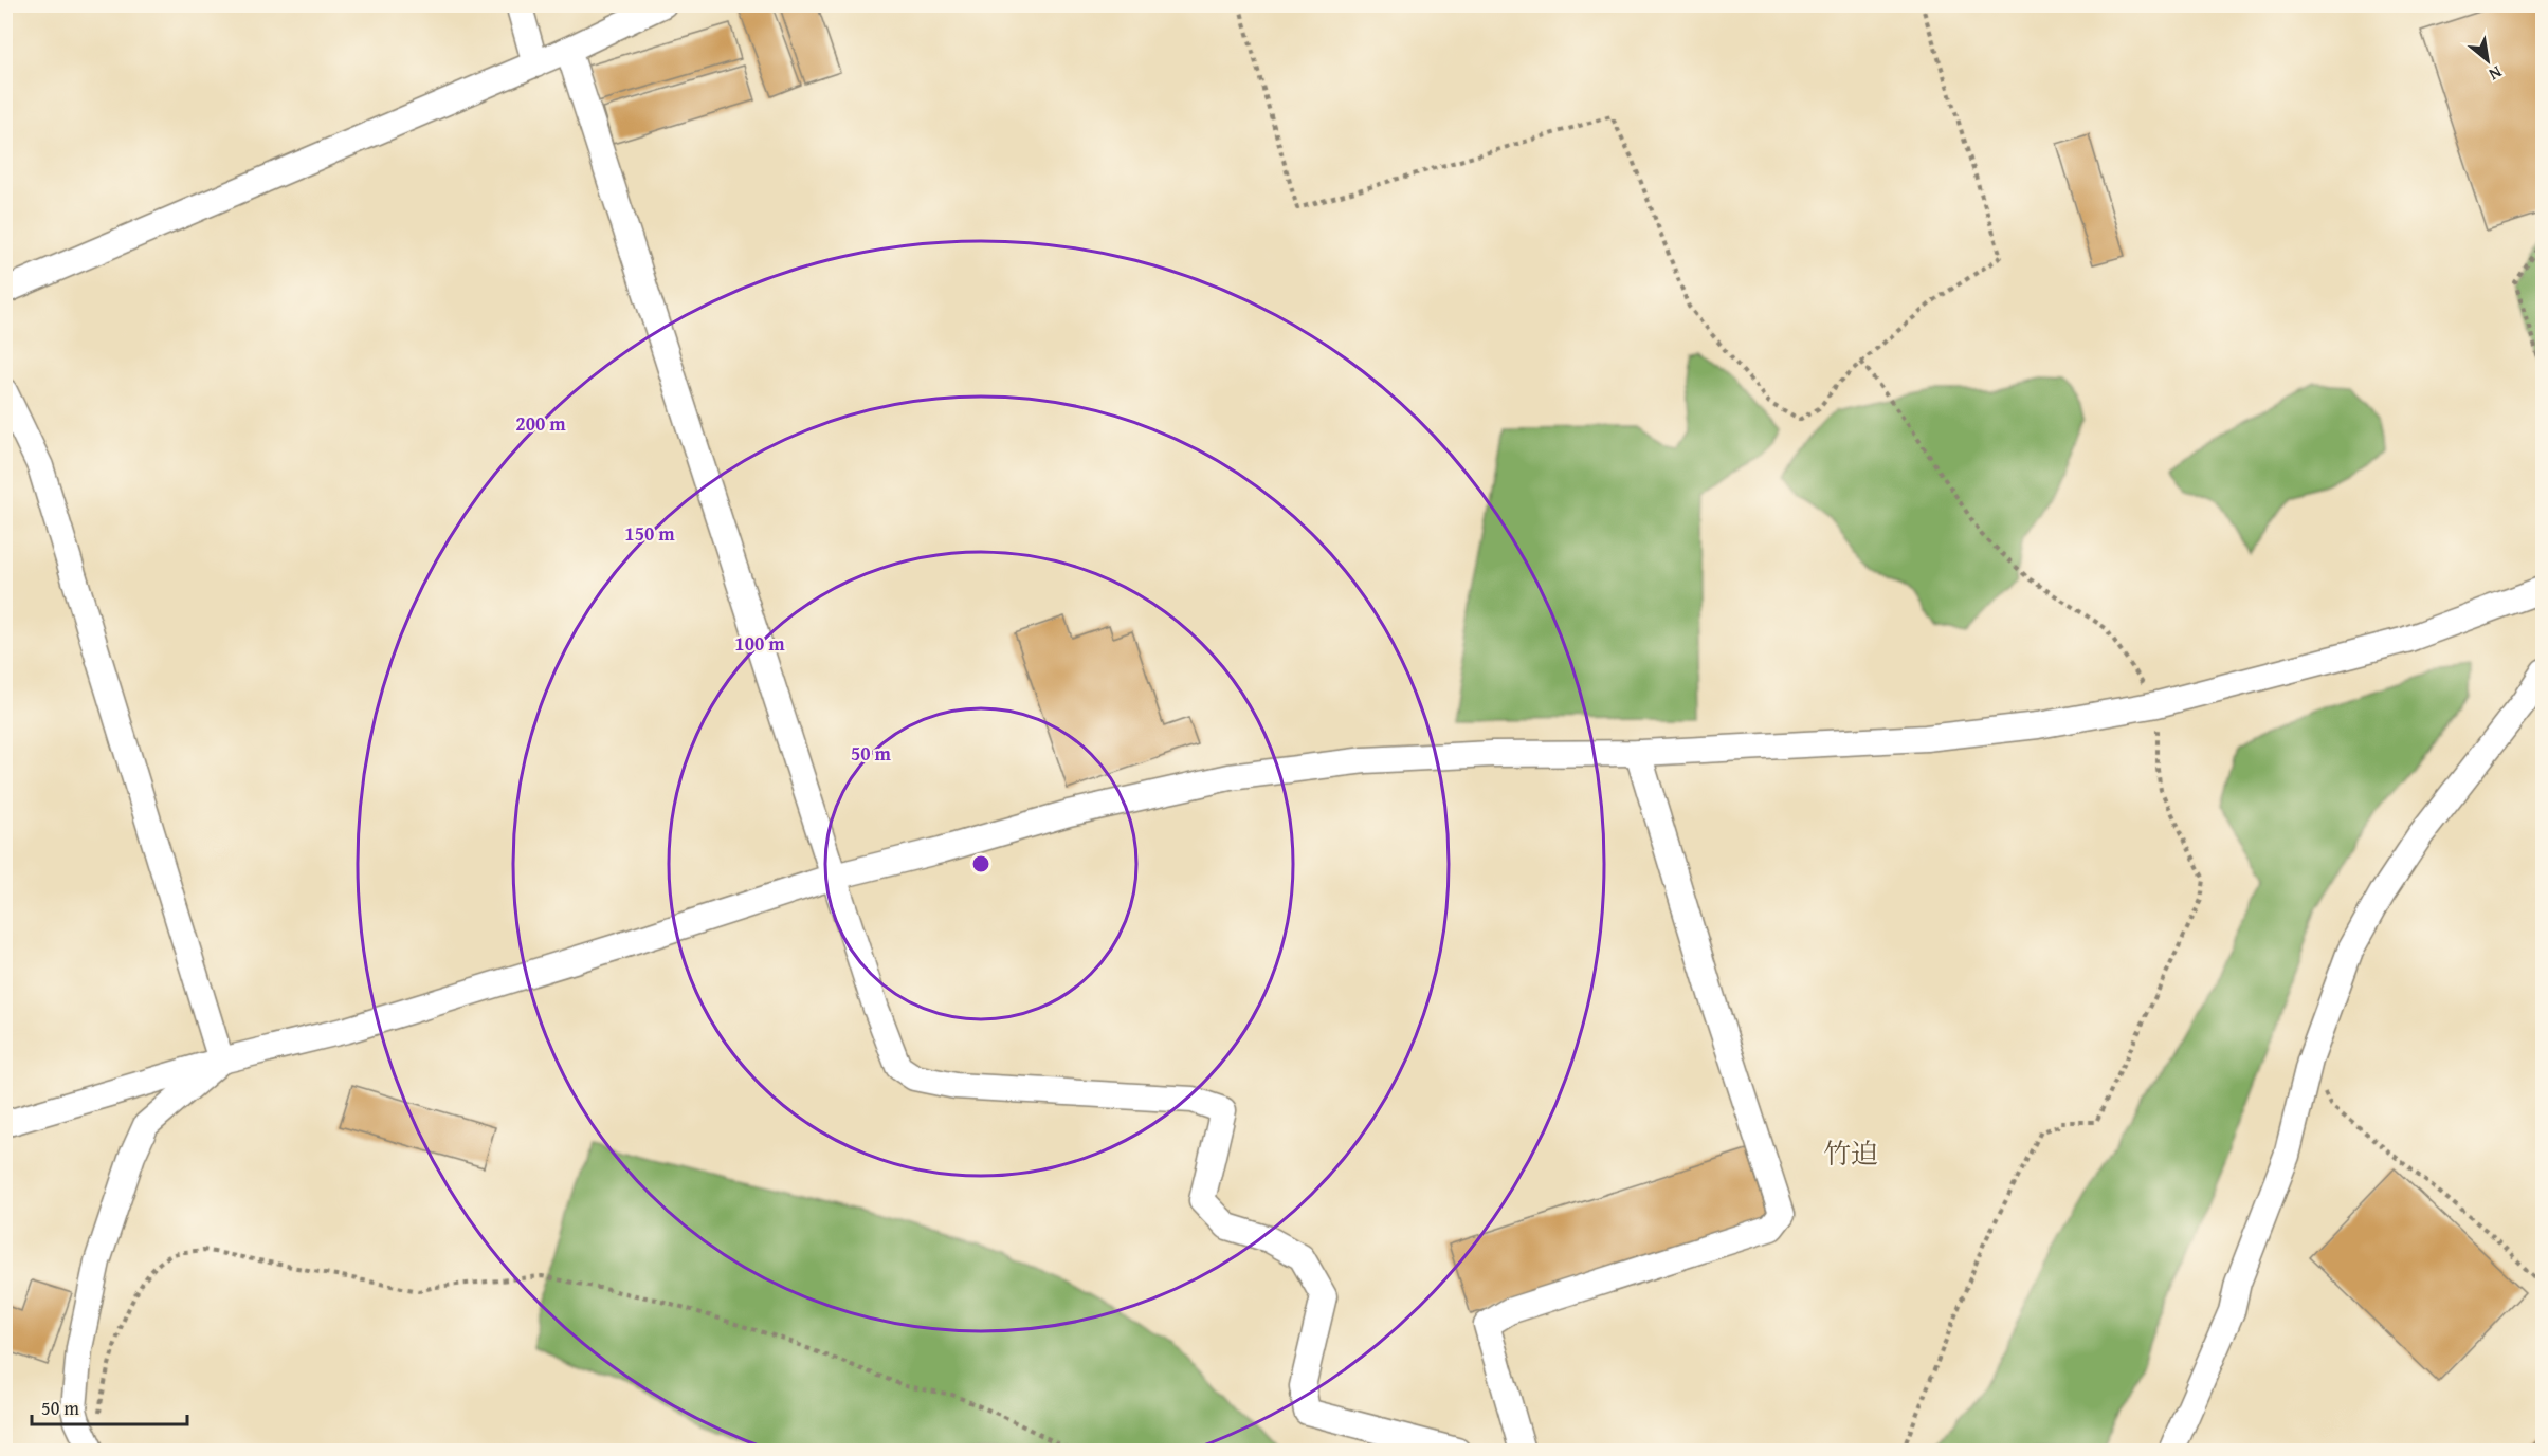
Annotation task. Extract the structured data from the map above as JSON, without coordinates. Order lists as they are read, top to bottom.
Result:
{
  "districts": ["竹迫"],
  "scale_bar": "50 m",
  "north": "bottom right",
  "rings": [
    "200 m",
    "150 m",
    "100 m",
    "50 m"
  ]
}
